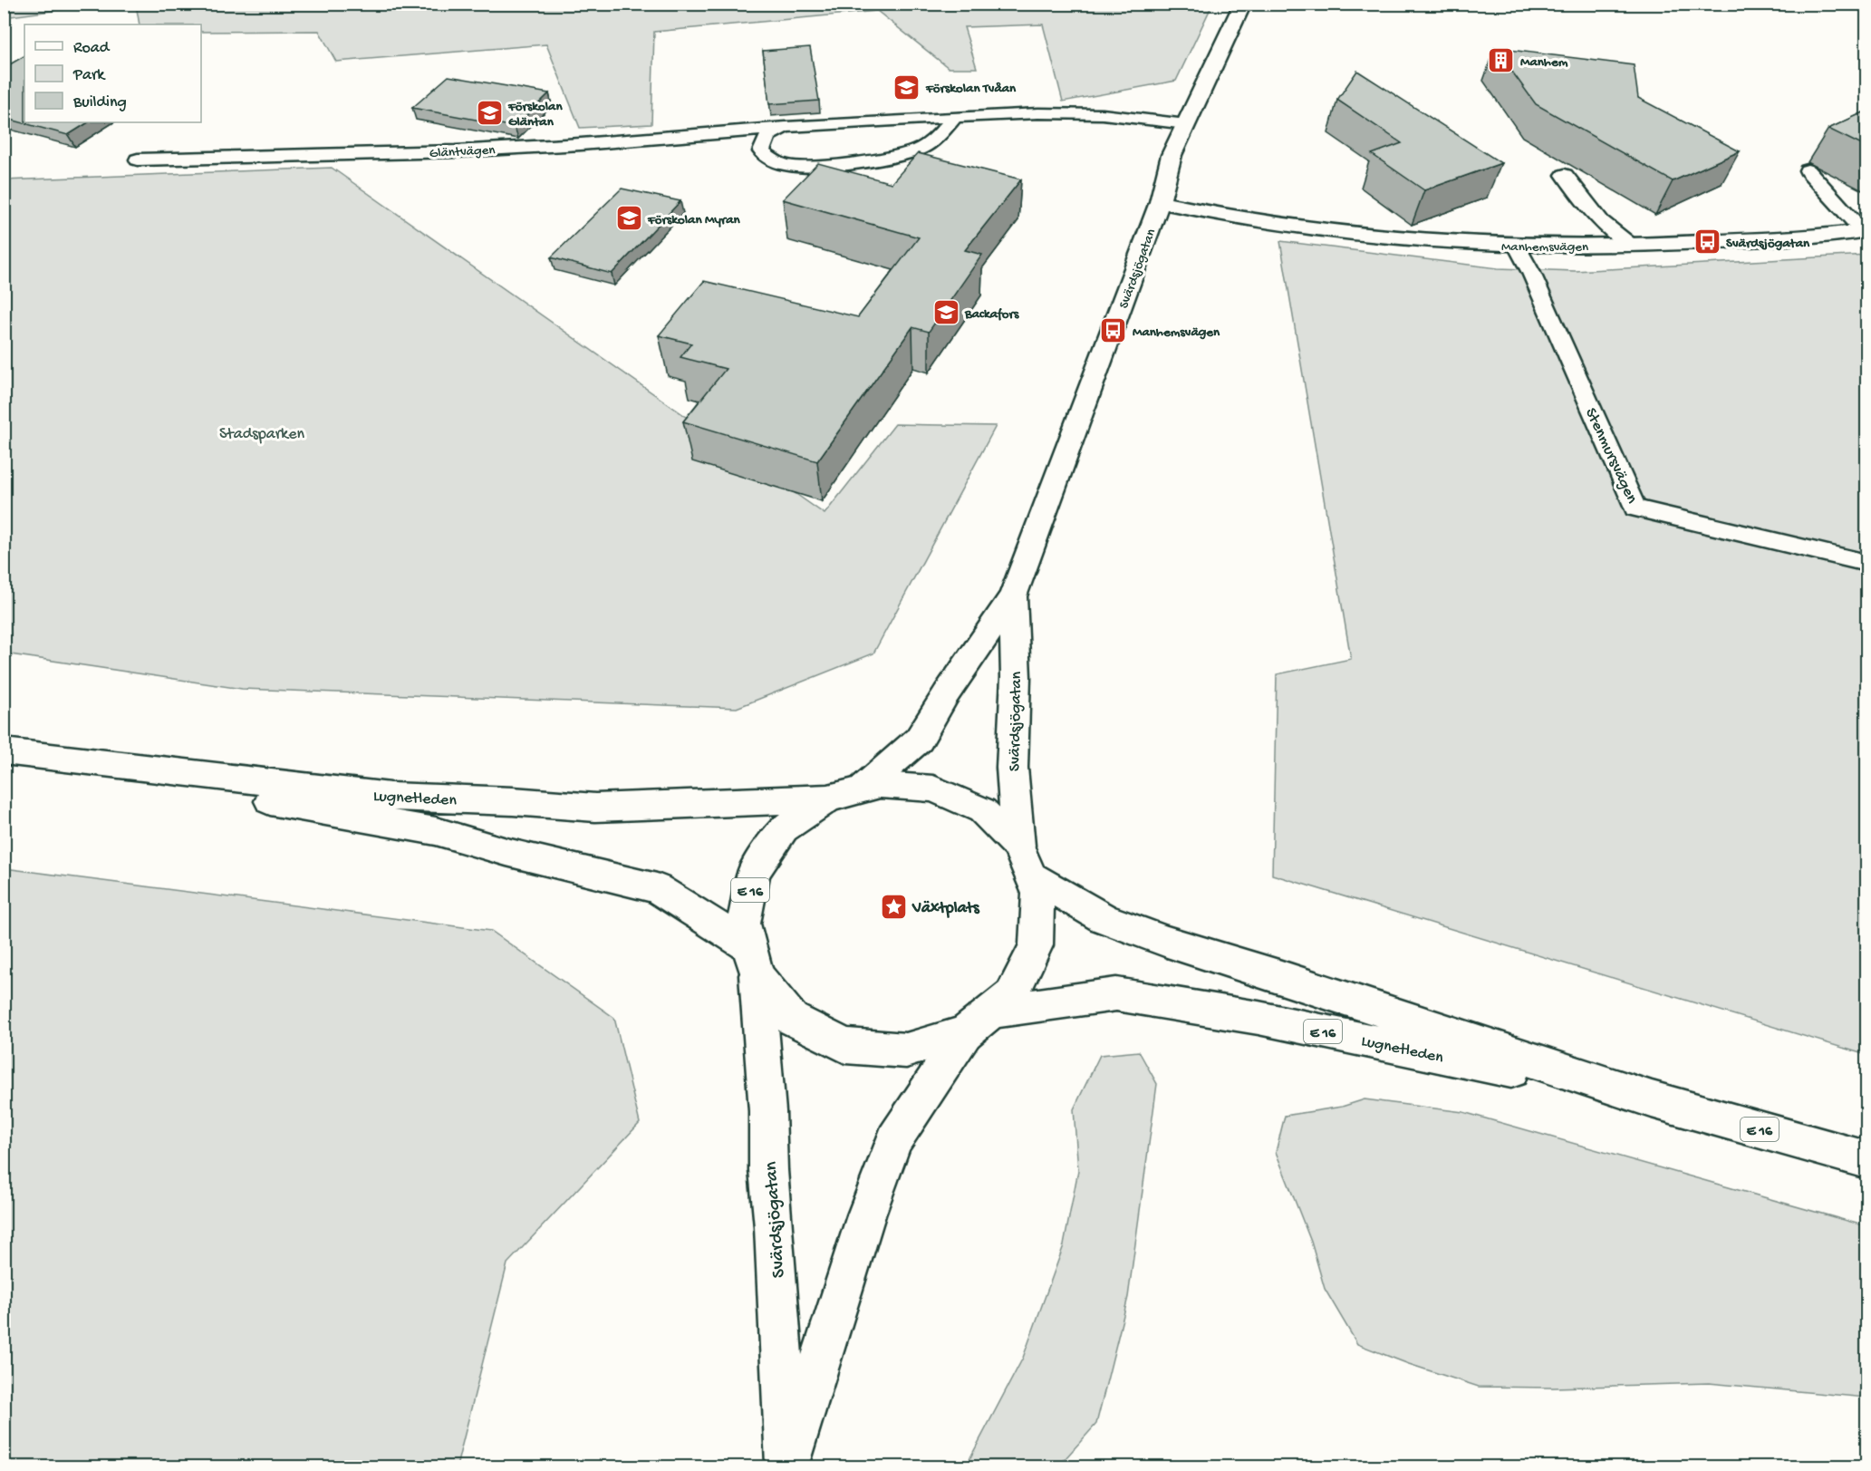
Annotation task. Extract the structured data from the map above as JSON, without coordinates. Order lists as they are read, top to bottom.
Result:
{
  "streets": {
    "main road": [
      "Manhemsvägen",
      "Svärdsjögatan",
      "Lugnetleden",
      "E 16"
    ],
    "lane": ["Gläntvägen", "Stenmursvägen"]
  },
  "crossings": [
    ["Gläntvägen", "Svärdsjögatan"],
    ["Manhemsvägen", "Svärdsjögatan"],
    ["Manhemsvägen", "Stenmursvägen"],
    ["Svärdsjögatan", "Lugnetleden"],
    ["Svärdsjögatan", "E 16"],
    ["Lugnetleden", "E 16"]
  ],
  "parks": ["Stadsparken"],
  "places": {
    "building": ["Manhem"],
    "school or university": [
      "Förskolan Tvåan",
      "Förskolan Gläntan",
      "Förskolan Myran",
      "Backafors"
    ],
    "bus stop": ["Svärdsjögatan", "Manhemsvägen"],
    "place": ["Växtplats"]
  },
  "legend": ["Road", "Park", "Building"]
}
